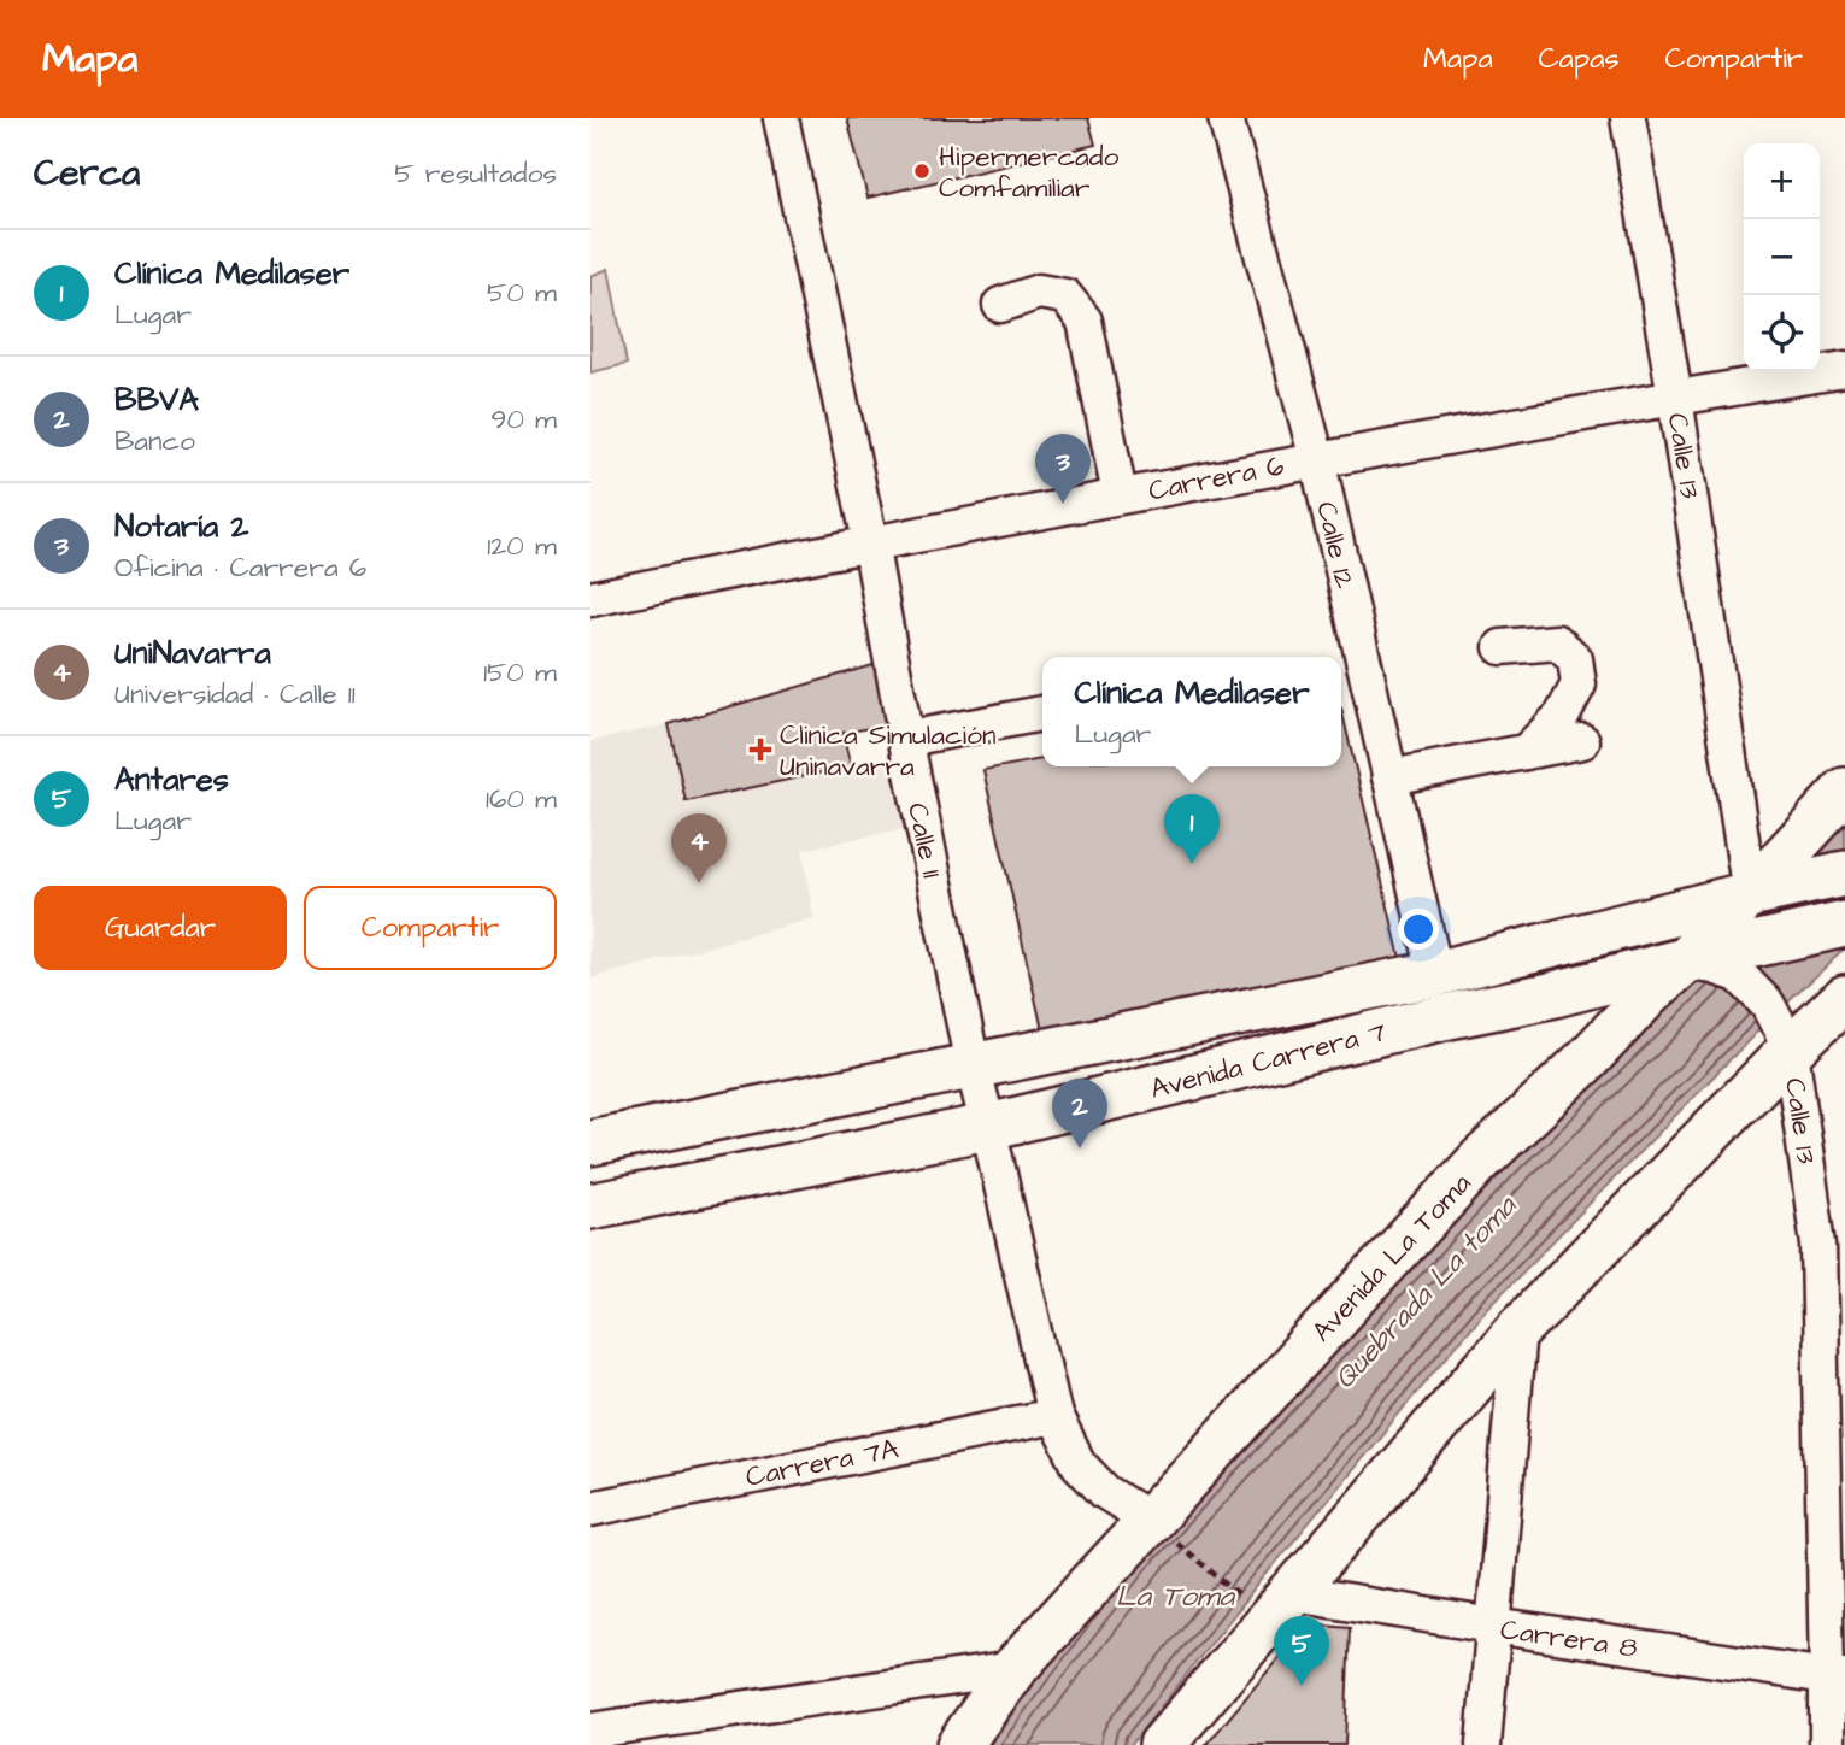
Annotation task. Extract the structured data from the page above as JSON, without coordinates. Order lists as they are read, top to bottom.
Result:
{
  "streets": {
    "main road": ["Avenida Carrera 7", "Avenida La Toma"],
    "street": [
      "Calle 13",
      "Carrera 6",
      "Calle 12",
      "Calle 11",
      "Carrera 7A",
      "Carrera 8"
    ]
  },
  "crossings": [
    ["Calle 13", "Carrera 6"],
    ["Calle 13", "Avenida Carrera 7"],
    ["Calle 13", "Avenida La Toma"],
    ["Calle 13", "Carrera 8"],
    ["Carrera 6", "Calle 12"],
    ["Carrera 6", "Calle 11"],
    ["Calle 12", "Avenida Carrera 7"],
    ["Calle 11", "Avenida Carrera 7"],
    ["Calle 11", "Avenida La Toma"],
    ["Calle 11", "Carrera 7A"],
    ["Avenida Carrera 7", "Avenida La Toma"]
  ],
  "water": ["Quebrada La toma", "La Toma"],
  "places": {
    "other": ["Hipermercado Comfamiliar"],
    "health": ["Clinica Simulación Uninavarra"]
  },
  "page": {
    "header": "Mapa",
    "nav": ["Mapa", "Capas", "Compartir"],
    "heading": ["Cerca", "5 resultados"],
    "map_buttons": ["+", "−"],
    "list": [
      {
        "mark": "1",
        "name": "Clínica Medilaser",
        "note": "Lugar",
        "value": "50 m"
      },
      {
        "mark": "2",
        "name": "BBVA",
        "note": "Banco",
        "value": "90 m"
      },
      {
        "mark": "3",
        "name": "Notaría 2",
        "note": "Oficina · Carrera 6",
        "value": "120 m"
      },
      {
        "mark": "4",
        "name": "UniNavarra",
        "note": "Universidad · Calle 11",
        "value": "150 m"
      },
      {
        "mark": "5",
        "name": "Antares",
        "note": "Lugar",
        "value": "160 m"
      }
    ],
    "pins": [
      "3",
      "1",
      "4",
      "2",
      "5"
    ],
    "popup": ["Clínica Medilaser", "Lugar"],
    "buttons": ["Guardar", "Compartir"]
  }
}
